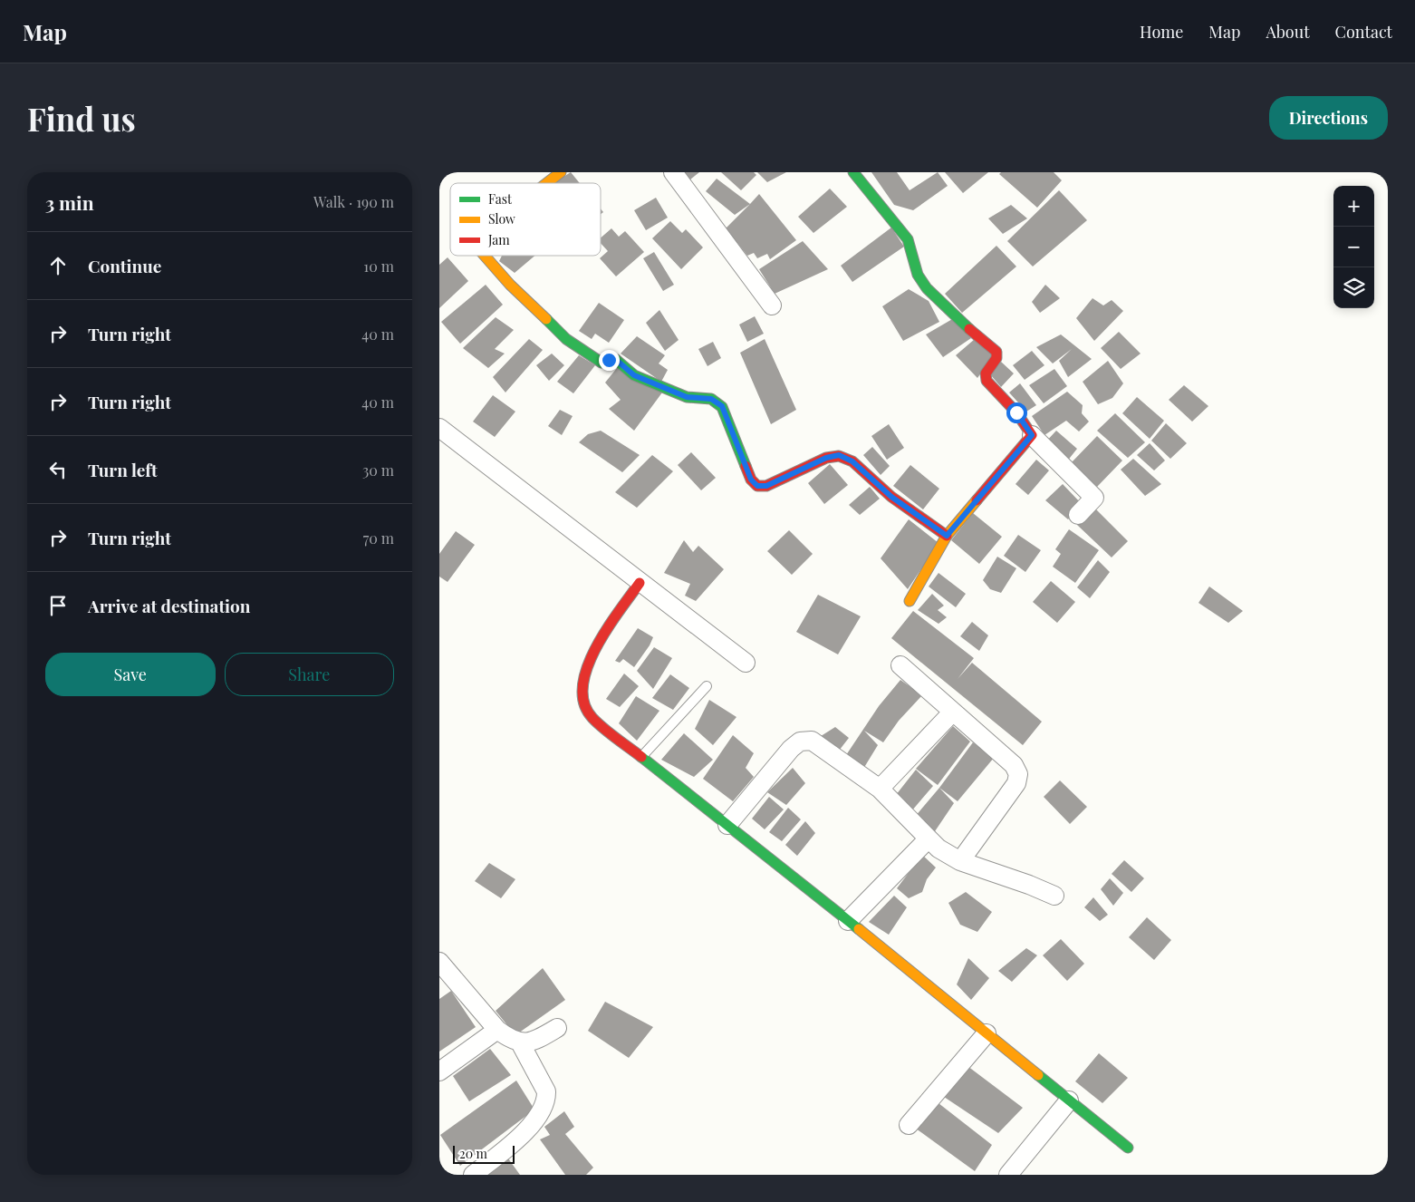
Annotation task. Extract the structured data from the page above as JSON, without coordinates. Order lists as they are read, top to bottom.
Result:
{
  "legend": ["Fast", "Slow", "Jam"],
  "scale_bar": "20 m",
  "page": {
    "header": "Map",
    "nav": [
      "Home",
      "Map",
      "About",
      "Contact"
    ],
    "buttons": [
      "Directions",
      ["Save", "Share"]
    ],
    "title": "Find us",
    "heading": ["3 min", "Walk · 190 m"],
    "map_buttons": ["+", "−"],
    "list": [
      ["Continue", "10 m"],
      ["Turn right", "40 m"],
      ["Turn right", "40 m"],
      ["Turn left", "30 m"],
      ["Turn right", "70 m"],
      "Arrive at destination"
    ],
    "scale": "20 m"
  }
}
